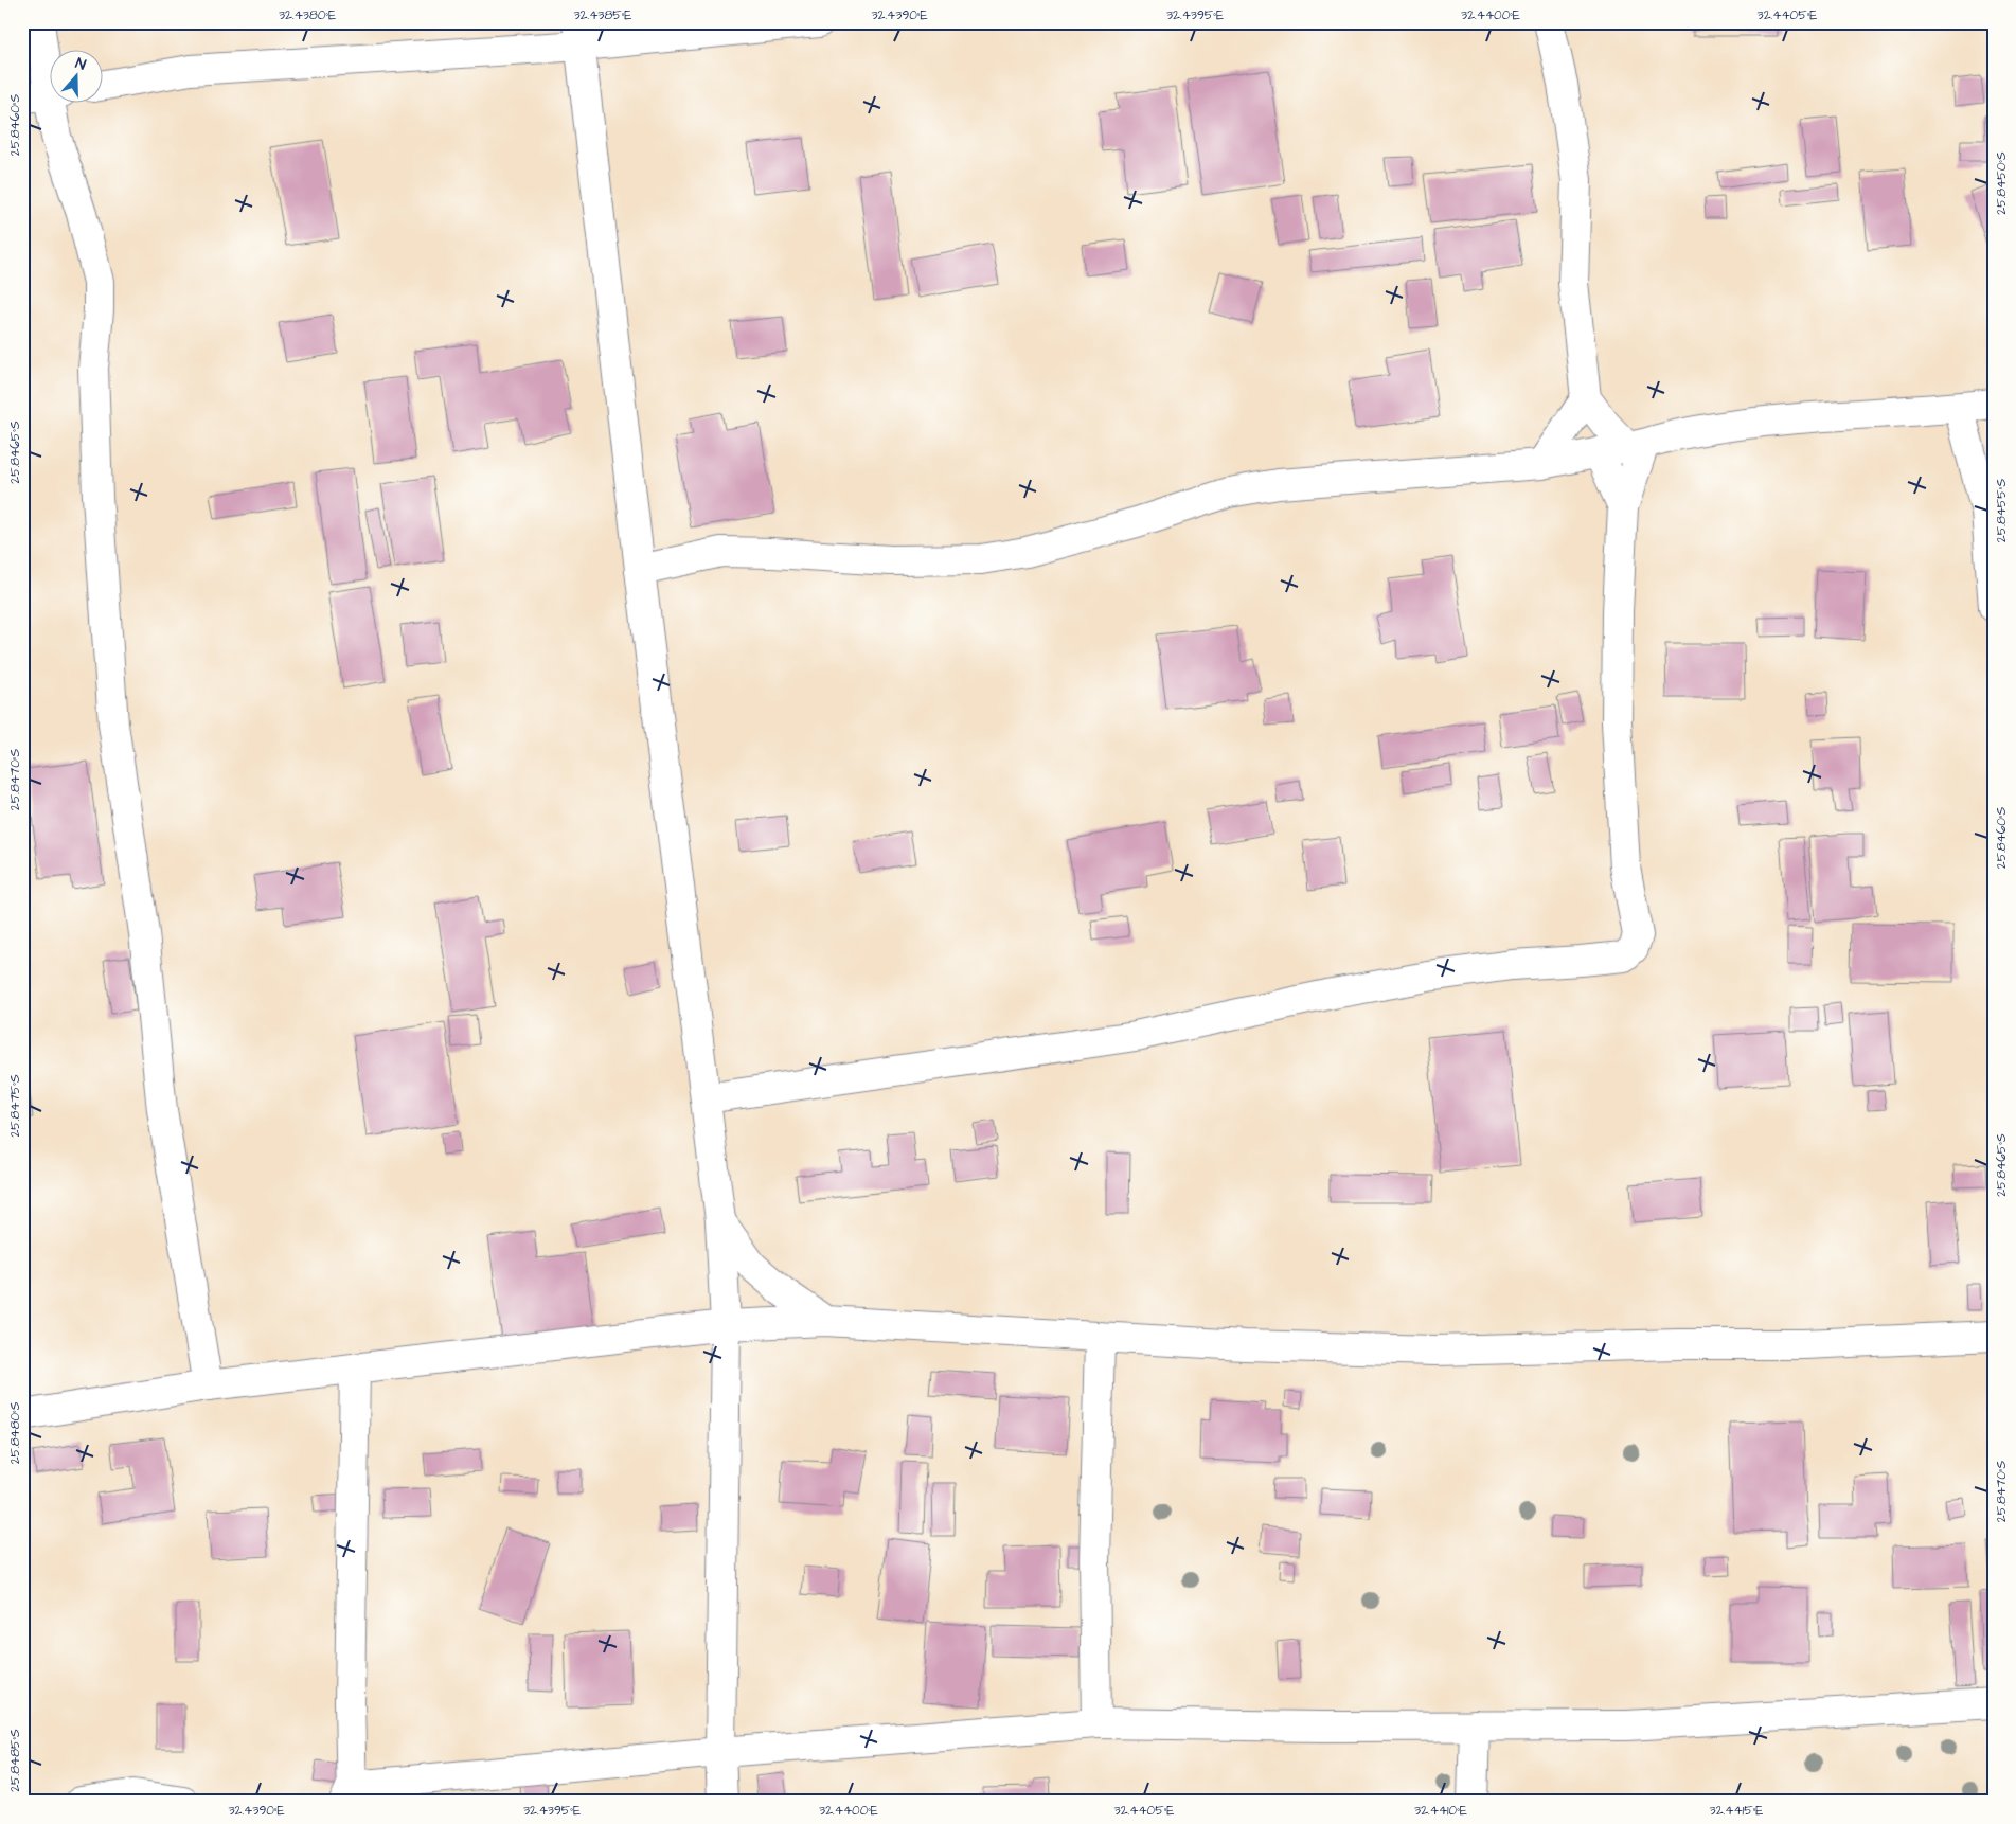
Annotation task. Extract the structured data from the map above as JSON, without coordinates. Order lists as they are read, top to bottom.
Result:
{
  "north": "top",
  "coordinates": [
    "32.4380°E",
    "32.4385°E",
    "32.4390°E",
    "32.4395°E",
    "32.4400°E",
    "32.4405°E",
    "25.8460°S",
    "25.8450°S",
    "25.8465°S",
    "25.8455°S",
    "25.8470°S",
    "25.8475°S",
    "25.8480°S",
    "25.8485°S",
    "32.4410°E",
    "32.4415°E"
  ]
}
